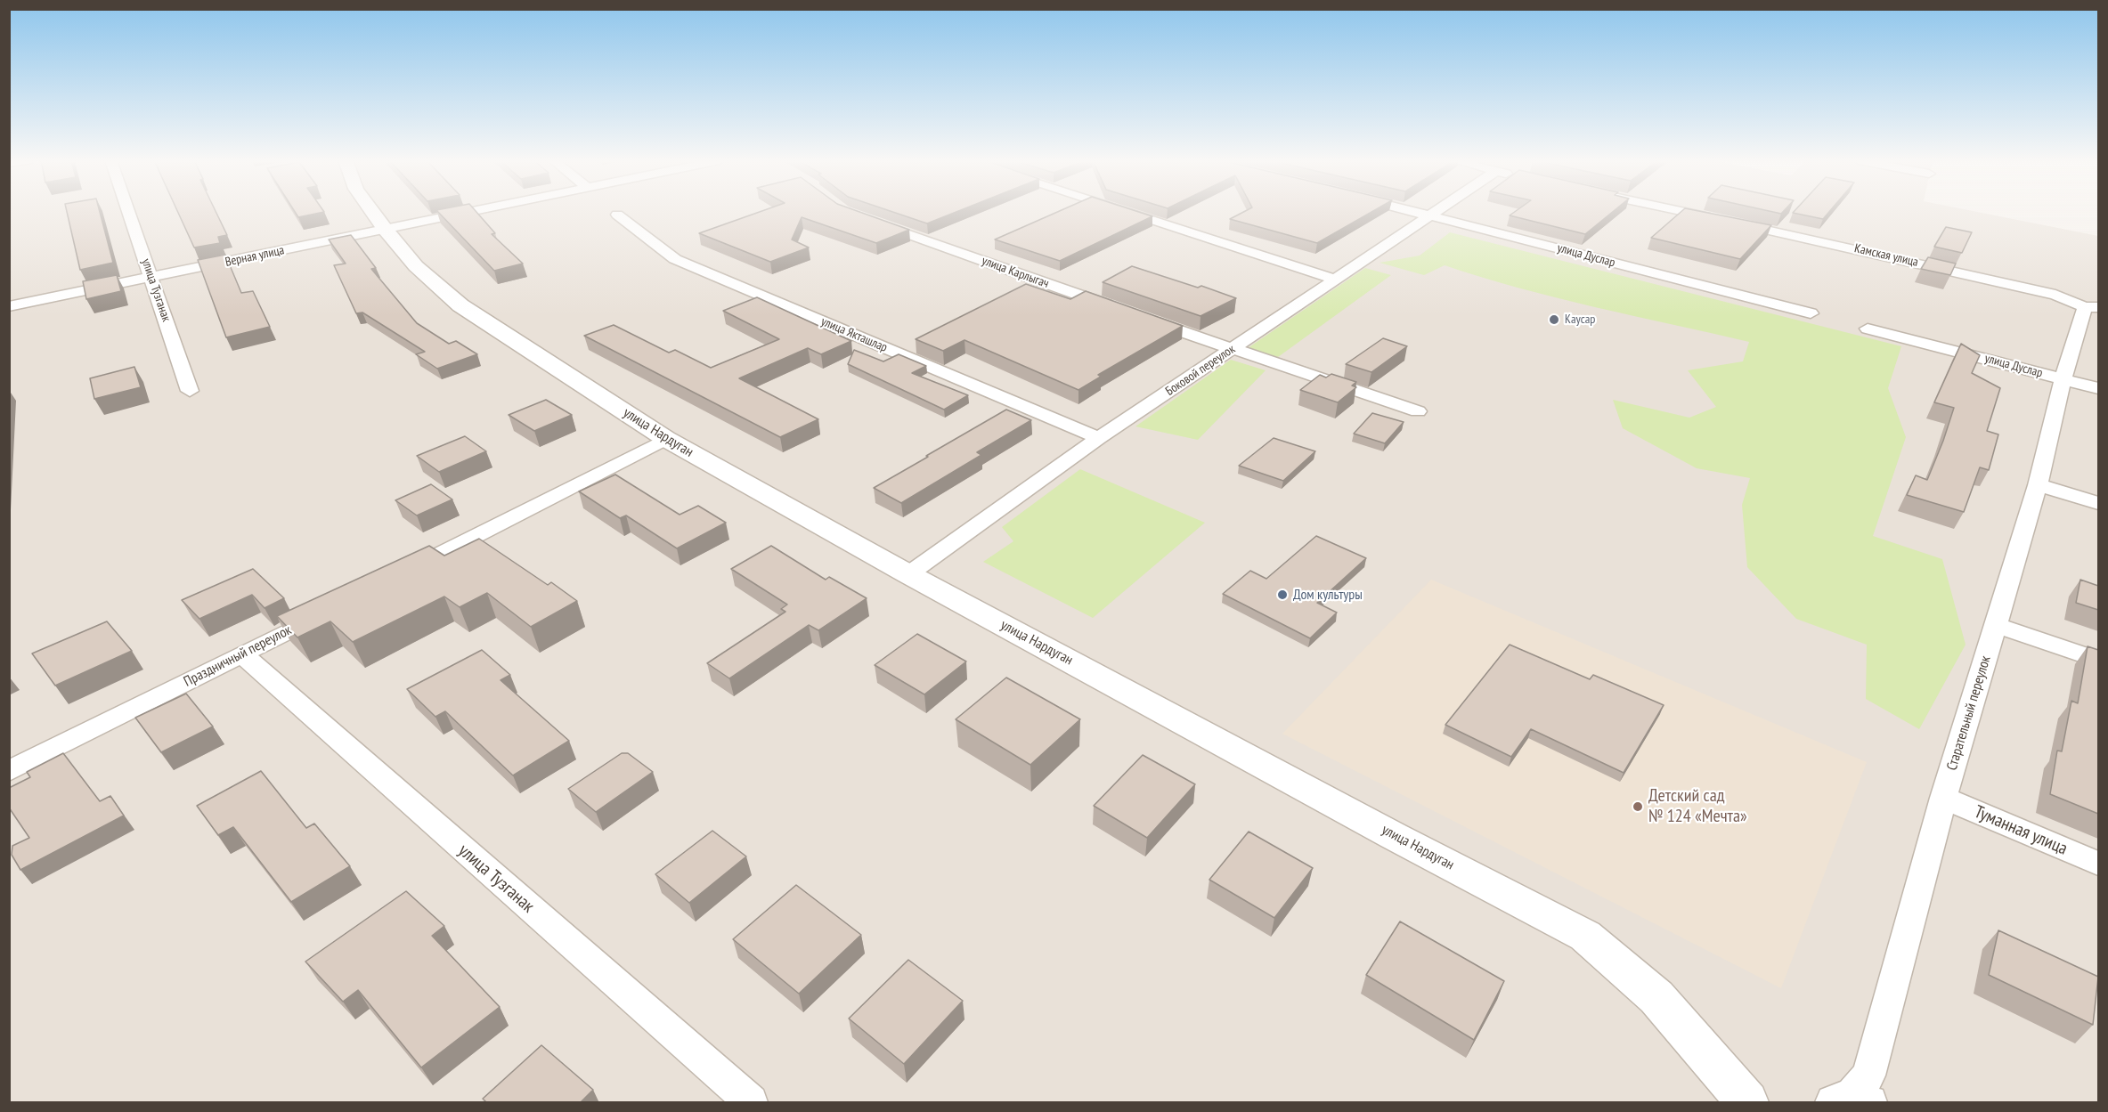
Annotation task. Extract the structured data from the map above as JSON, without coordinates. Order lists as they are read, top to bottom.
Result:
{
  "streets": {
    "street": [
      "улица Дуслар",
      "Камская улица",
      "Верная улица",
      "улица Карлыгач",
      "улица Тузганак",
      "улица Якташлар",
      "Боковой переулок",
      "улица Нардуган",
      "Праздничный переулок",
      "Старательный переулок",
      "Туманная улица"
    ]
  },
  "crossings": [
    ["улица Дуслар", "Боковой переулок"],
    ["улица Дуслар", "Старательный переулок"],
    ["Камская улица", "Старательный переулок"],
    ["Верная улица", "улица Тузганак"],
    ["Верная улица", "улица Нардуган"],
    ["улица Тузганак", "Праздничный переулок"],
    ["улица Якташлар", "Боковой переулок"],
    ["Боковой переулок", "улица Нардуган"],
    ["Старательный переулок", "Туманная улица"]
  ],
  "places": ["Каусар", "Дом культуры", "Детский сад № 124 «Мечта»"]
}
